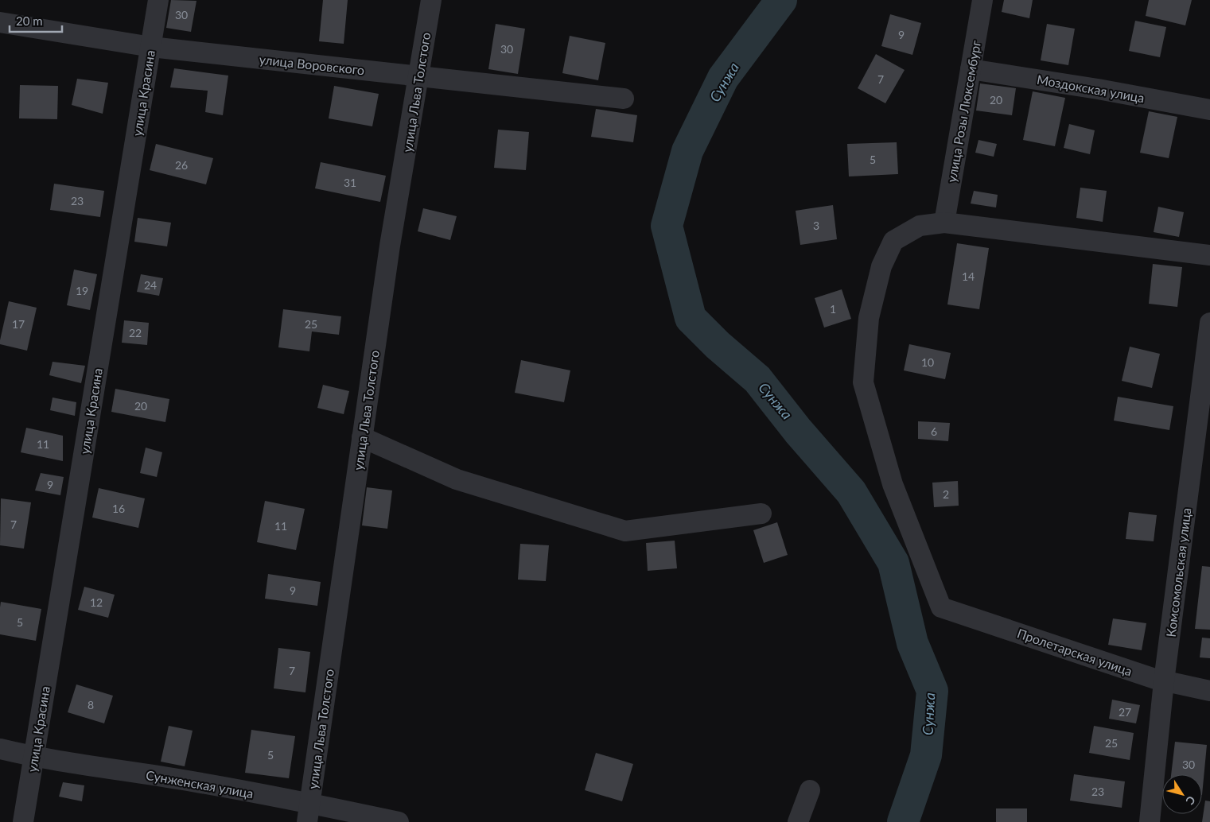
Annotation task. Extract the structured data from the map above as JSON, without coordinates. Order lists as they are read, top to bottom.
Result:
{
  "streets": {
    "street": [
      "улица Воровского",
      "Моздокская улица",
      "улица Льва Толстого",
      "улица Красина",
      "улица Розы Люксембург",
      "Комсомольская улица",
      "Пролетарская улица",
      "Сунженская улица"
    ]
  },
  "crossings": [
    ["улица Воровского", "улица Льва Толстого"],
    ["улица Воровского", "улица Красина"],
    ["Моздокская улица", "улица Розы Люксембург"],
    ["улица Льва Толстого", "Сунженская улица"],
    ["улица Красина", "Сунженская улица"],
    ["улица Розы Люксембург", "Пролетарская улица"],
    ["Комсомольская улица", "Пролетарская улица"]
  ],
  "water": ["Сунжа"],
  "house_numbers": [
    "30",
    "9",
    "30",
    "7",
    "20",
    "5",
    "26",
    "31",
    "23",
    "3",
    "14",
    "24",
    "19",
    "1",
    "17",
    "25",
    "22",
    "10",
    "20",
    "6",
    "11",
    "9",
    "2",
    "16",
    "7",
    "11",
    "9",
    "12",
    "5",
    "7",
    "8",
    "27",
    "25",
    "5",
    "30",
    "23"
  ],
  "scale_bar": "20 m",
  "north": "bottom right"
}
